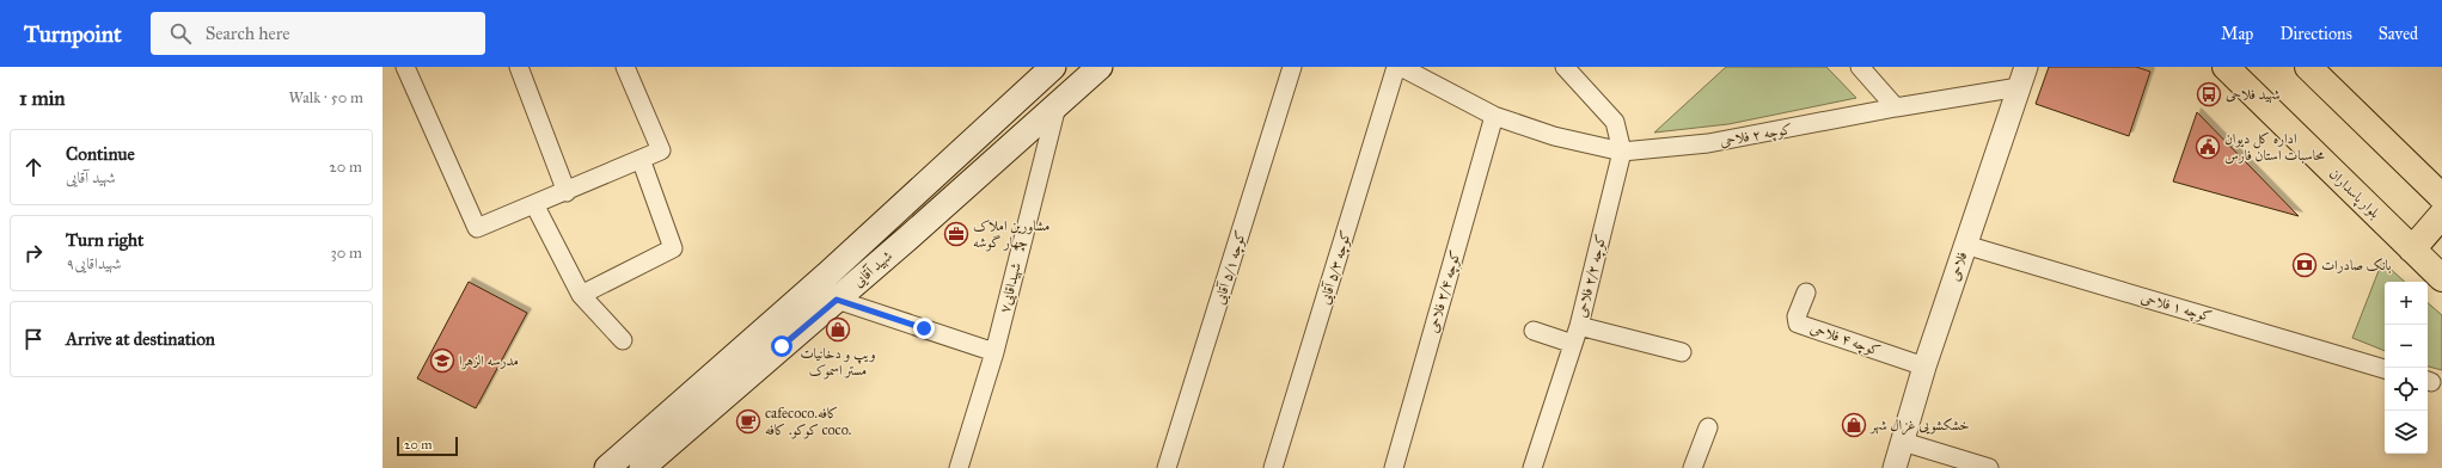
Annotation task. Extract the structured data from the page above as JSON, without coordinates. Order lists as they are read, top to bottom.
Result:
{
  "streets": {
    "main road": ["بلوار پاسداران", "شهید آقایی"],
    "street": [
      "کوچه ۲ فلاحی",
      "فلاحی",
      "کوچه ۵/۱ آقایی",
      "کوچه ۵/۳ آقایی",
      "کوچه ۲/۲ فلاحی",
      "شهیداقایی۷",
      "کوچه ۲/۴ فلاحی",
      "کوچه ۱ فلاحی",
      "کوچه ۴ فلاحی"
    ]
  },
  "crossings": [
    ["کوچه ۲ فلاحی", "فلاحی"],
    ["کوچه ۲ فلاحی", "کوچه ۲/۲ فلاحی"],
    ["کوچه ۲ فلاحی", "کوچه ۲/۴ فلاحی"],
    ["فلاحی", "کوچه ۱ فلاحی"],
    ["فلاحی", "کوچه ۴ فلاحی"],
    ["شهید آقایی", "شهیداقایی۷"]
  ],
  "places": {
    "bus stop": ["شهید فلاحی"],
    "public building": ["اداره کل دیوان محاسبات استان فارس"],
    "office": ["مشاورین املاک چهار گوشه"],
    "bank": ["بانک صادرات"],
    "shop": ["ویپ و دخانیات مستر اسموک", "خشکشویی غزال شهر"],
    "school or university": ["مدرسه الزهرا"],
    "cafe": ["cafecoco.کافه کوکو. کافه coco."]
  },
  "scale_bar": "20 m",
  "page": {
    "header": "Turnpoint",
    "search": "Search here",
    "nav": ["Map", "Directions", "Saved"],
    "heading": ["1 min", "Walk · 50 m"],
    "list": [
      ["Continue", "شهید آقایی", "20 m"],
      ["Turn right", "شهیداقایی۹", "30 m"],
      "Arrive at destination"
    ],
    "map_buttons": ["+", "−"],
    "scale": "20 m"
  }
}
